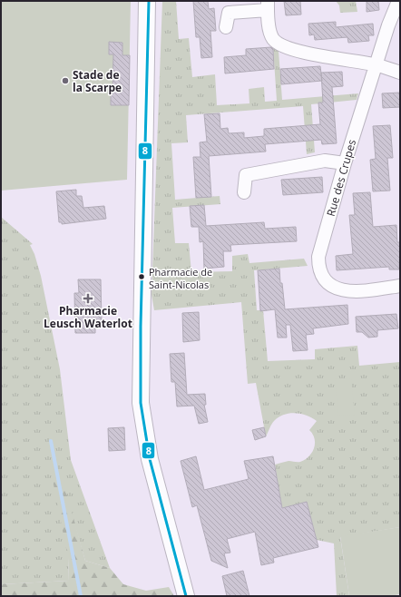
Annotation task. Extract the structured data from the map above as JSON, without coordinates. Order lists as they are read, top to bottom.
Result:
{
  "streets": {
    "street": ["Rue des Crupes"]
  },
  "places": {
    "other": ["Stade de la Scarpe", "Pharmacie de Saint-Nicolas"],
    "health": ["Pharmacie Leusch Waterlot"]
  },
  "lines": ["transit line 8"]
}
